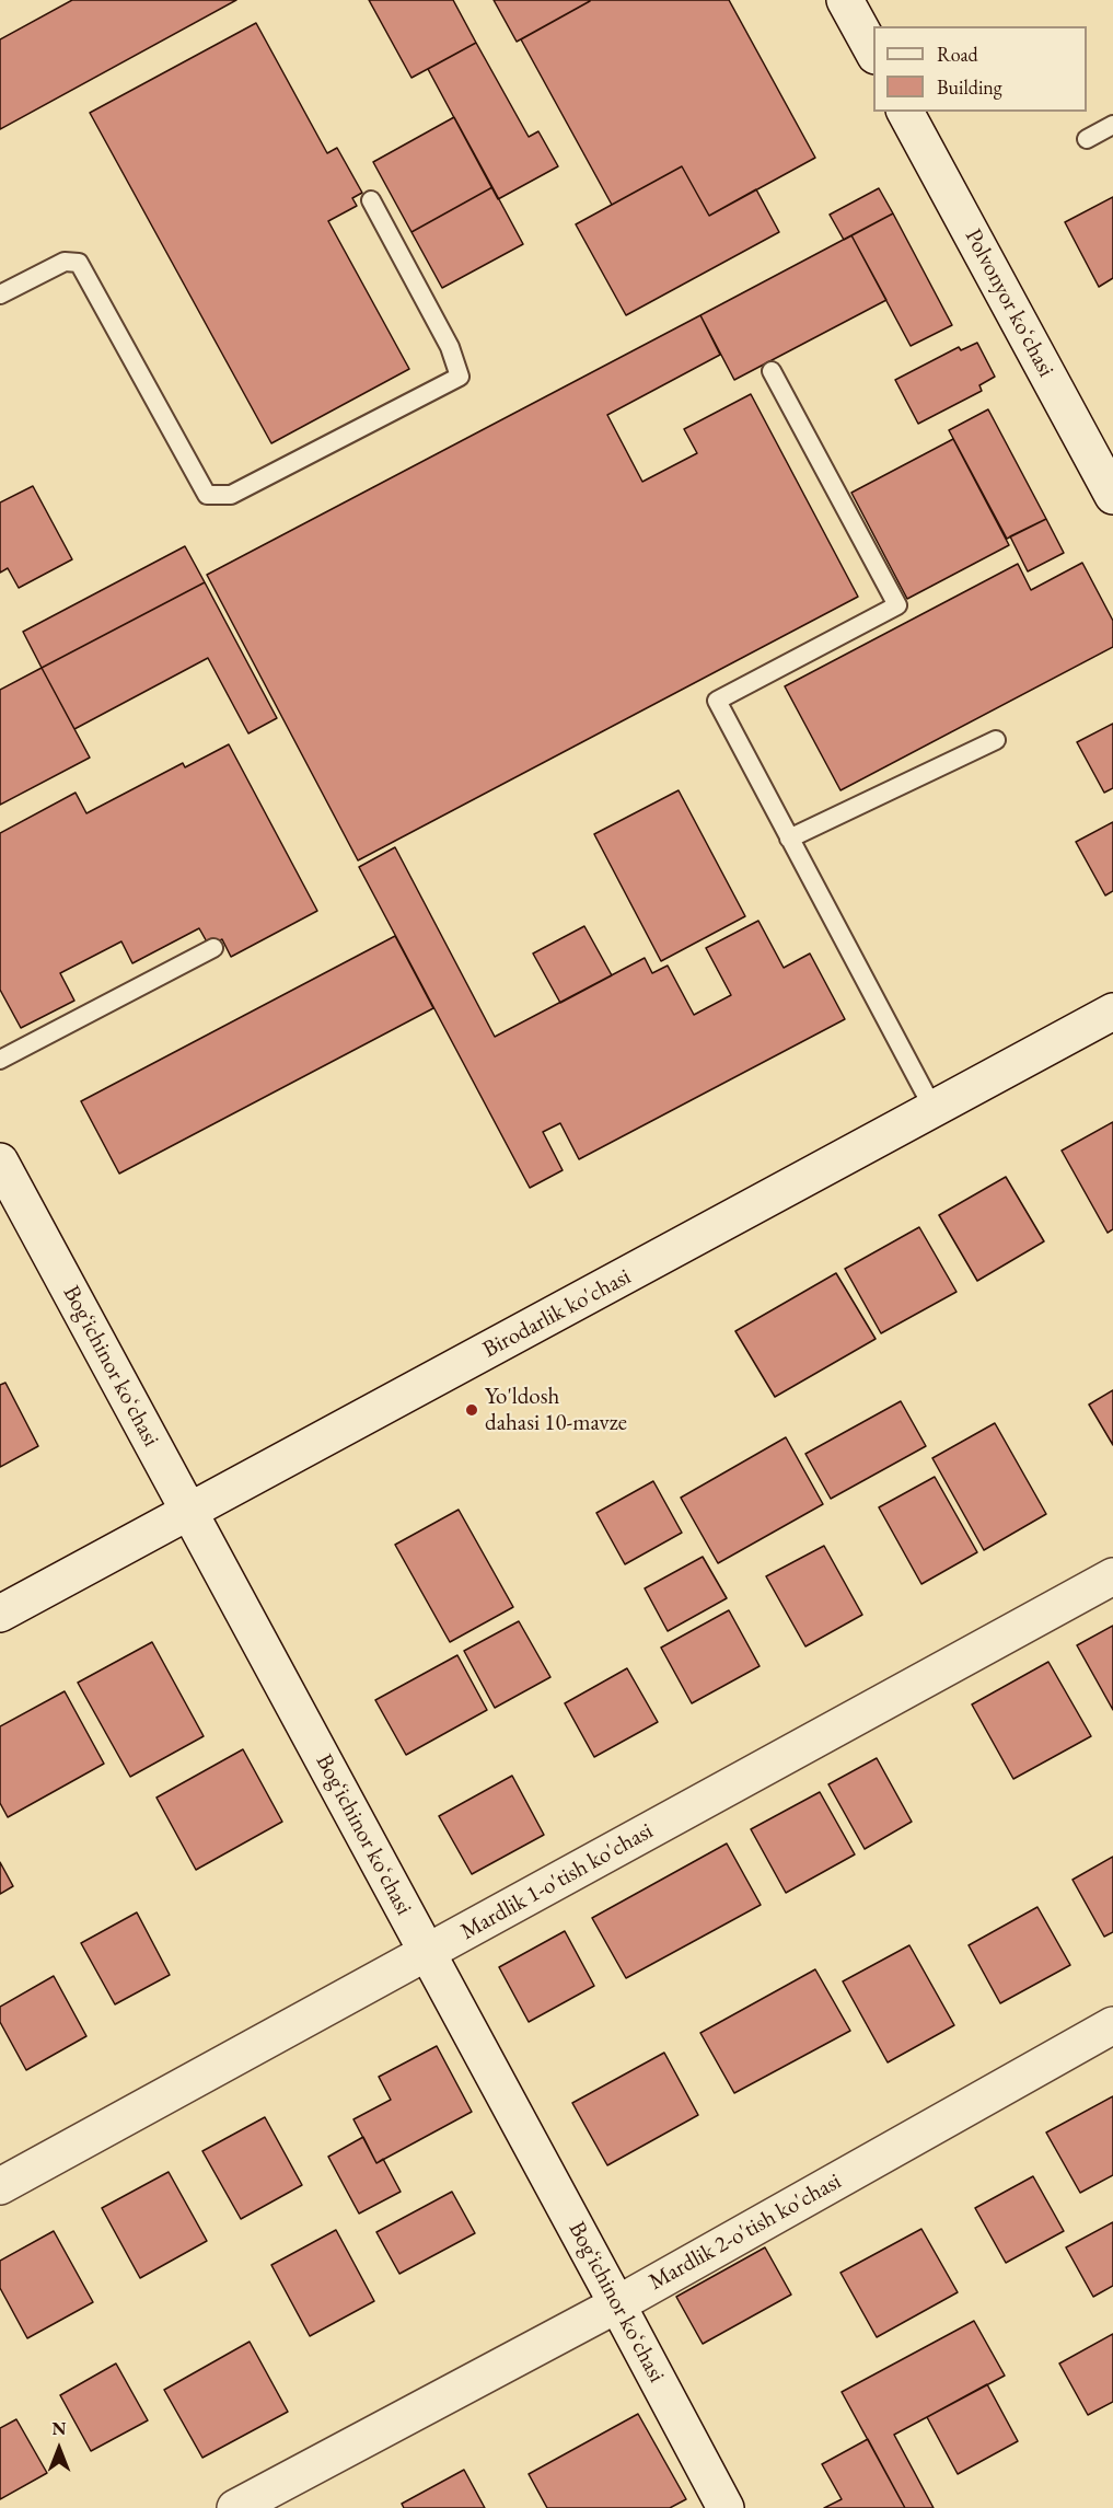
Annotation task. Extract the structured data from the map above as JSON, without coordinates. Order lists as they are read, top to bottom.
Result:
{
  "streets": {
    "street": [
      "Polvonyor koʻchasi",
      "Birodarlik ko'chasi",
      "Bogʻichinor koʻchasi",
      "Mardlik 1-o'tish ko'chasi",
      "Mardlik 2-o'tish ko'chasi"
    ]
  },
  "crossings": [
    ["Birodarlik ko'chasi", "Bogʻichinor koʻchasi"],
    ["Bogʻichinor koʻchasi", "Mardlik 1-o'tish ko'chasi"],
    ["Bogʻichinor koʻchasi", "Mardlik 2-o'tish ko'chasi"]
  ],
  "places": ["Yo'ldosh dahasi 10-mavze"],
  "legend": ["Road", "Building"],
  "north": "top"
}
